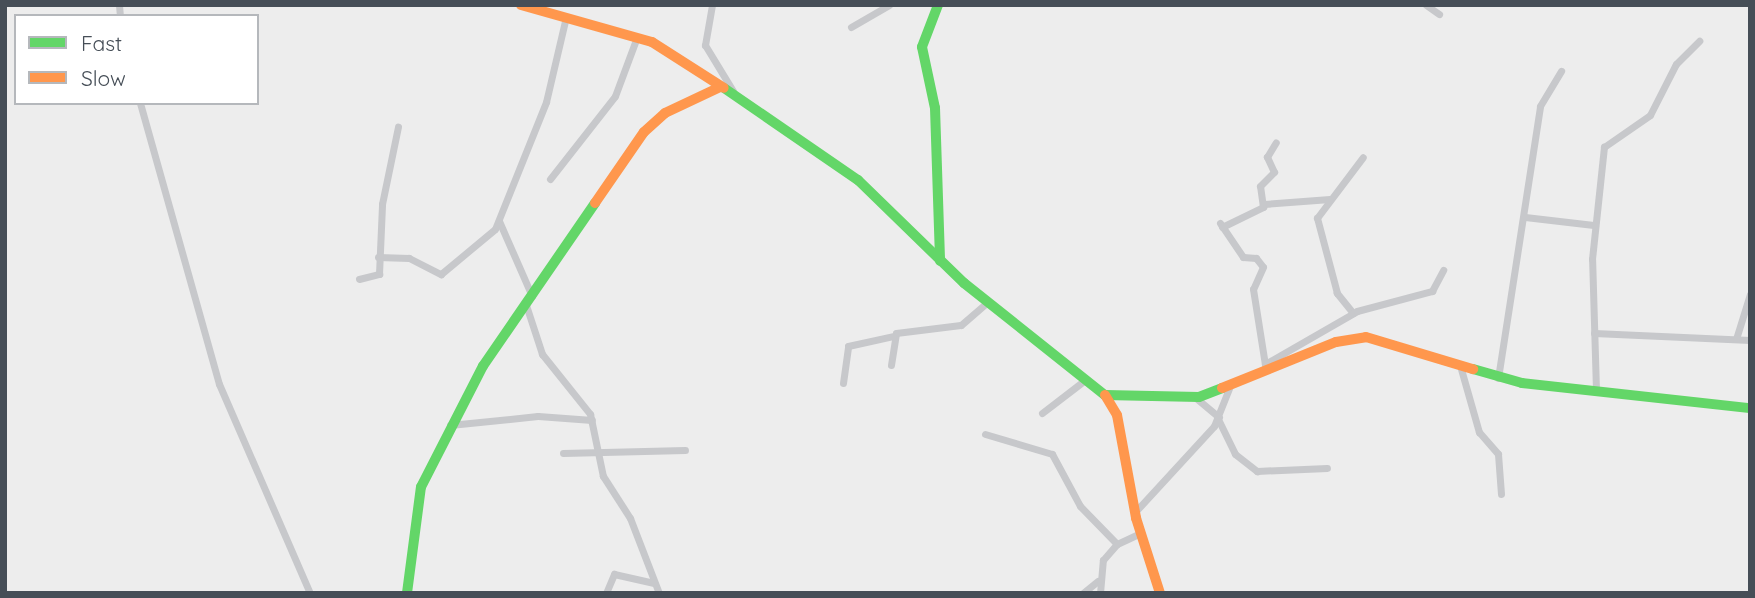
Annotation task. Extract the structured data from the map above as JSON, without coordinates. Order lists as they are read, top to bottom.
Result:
{
  "legend": ["Fast", "Slow"]
}
